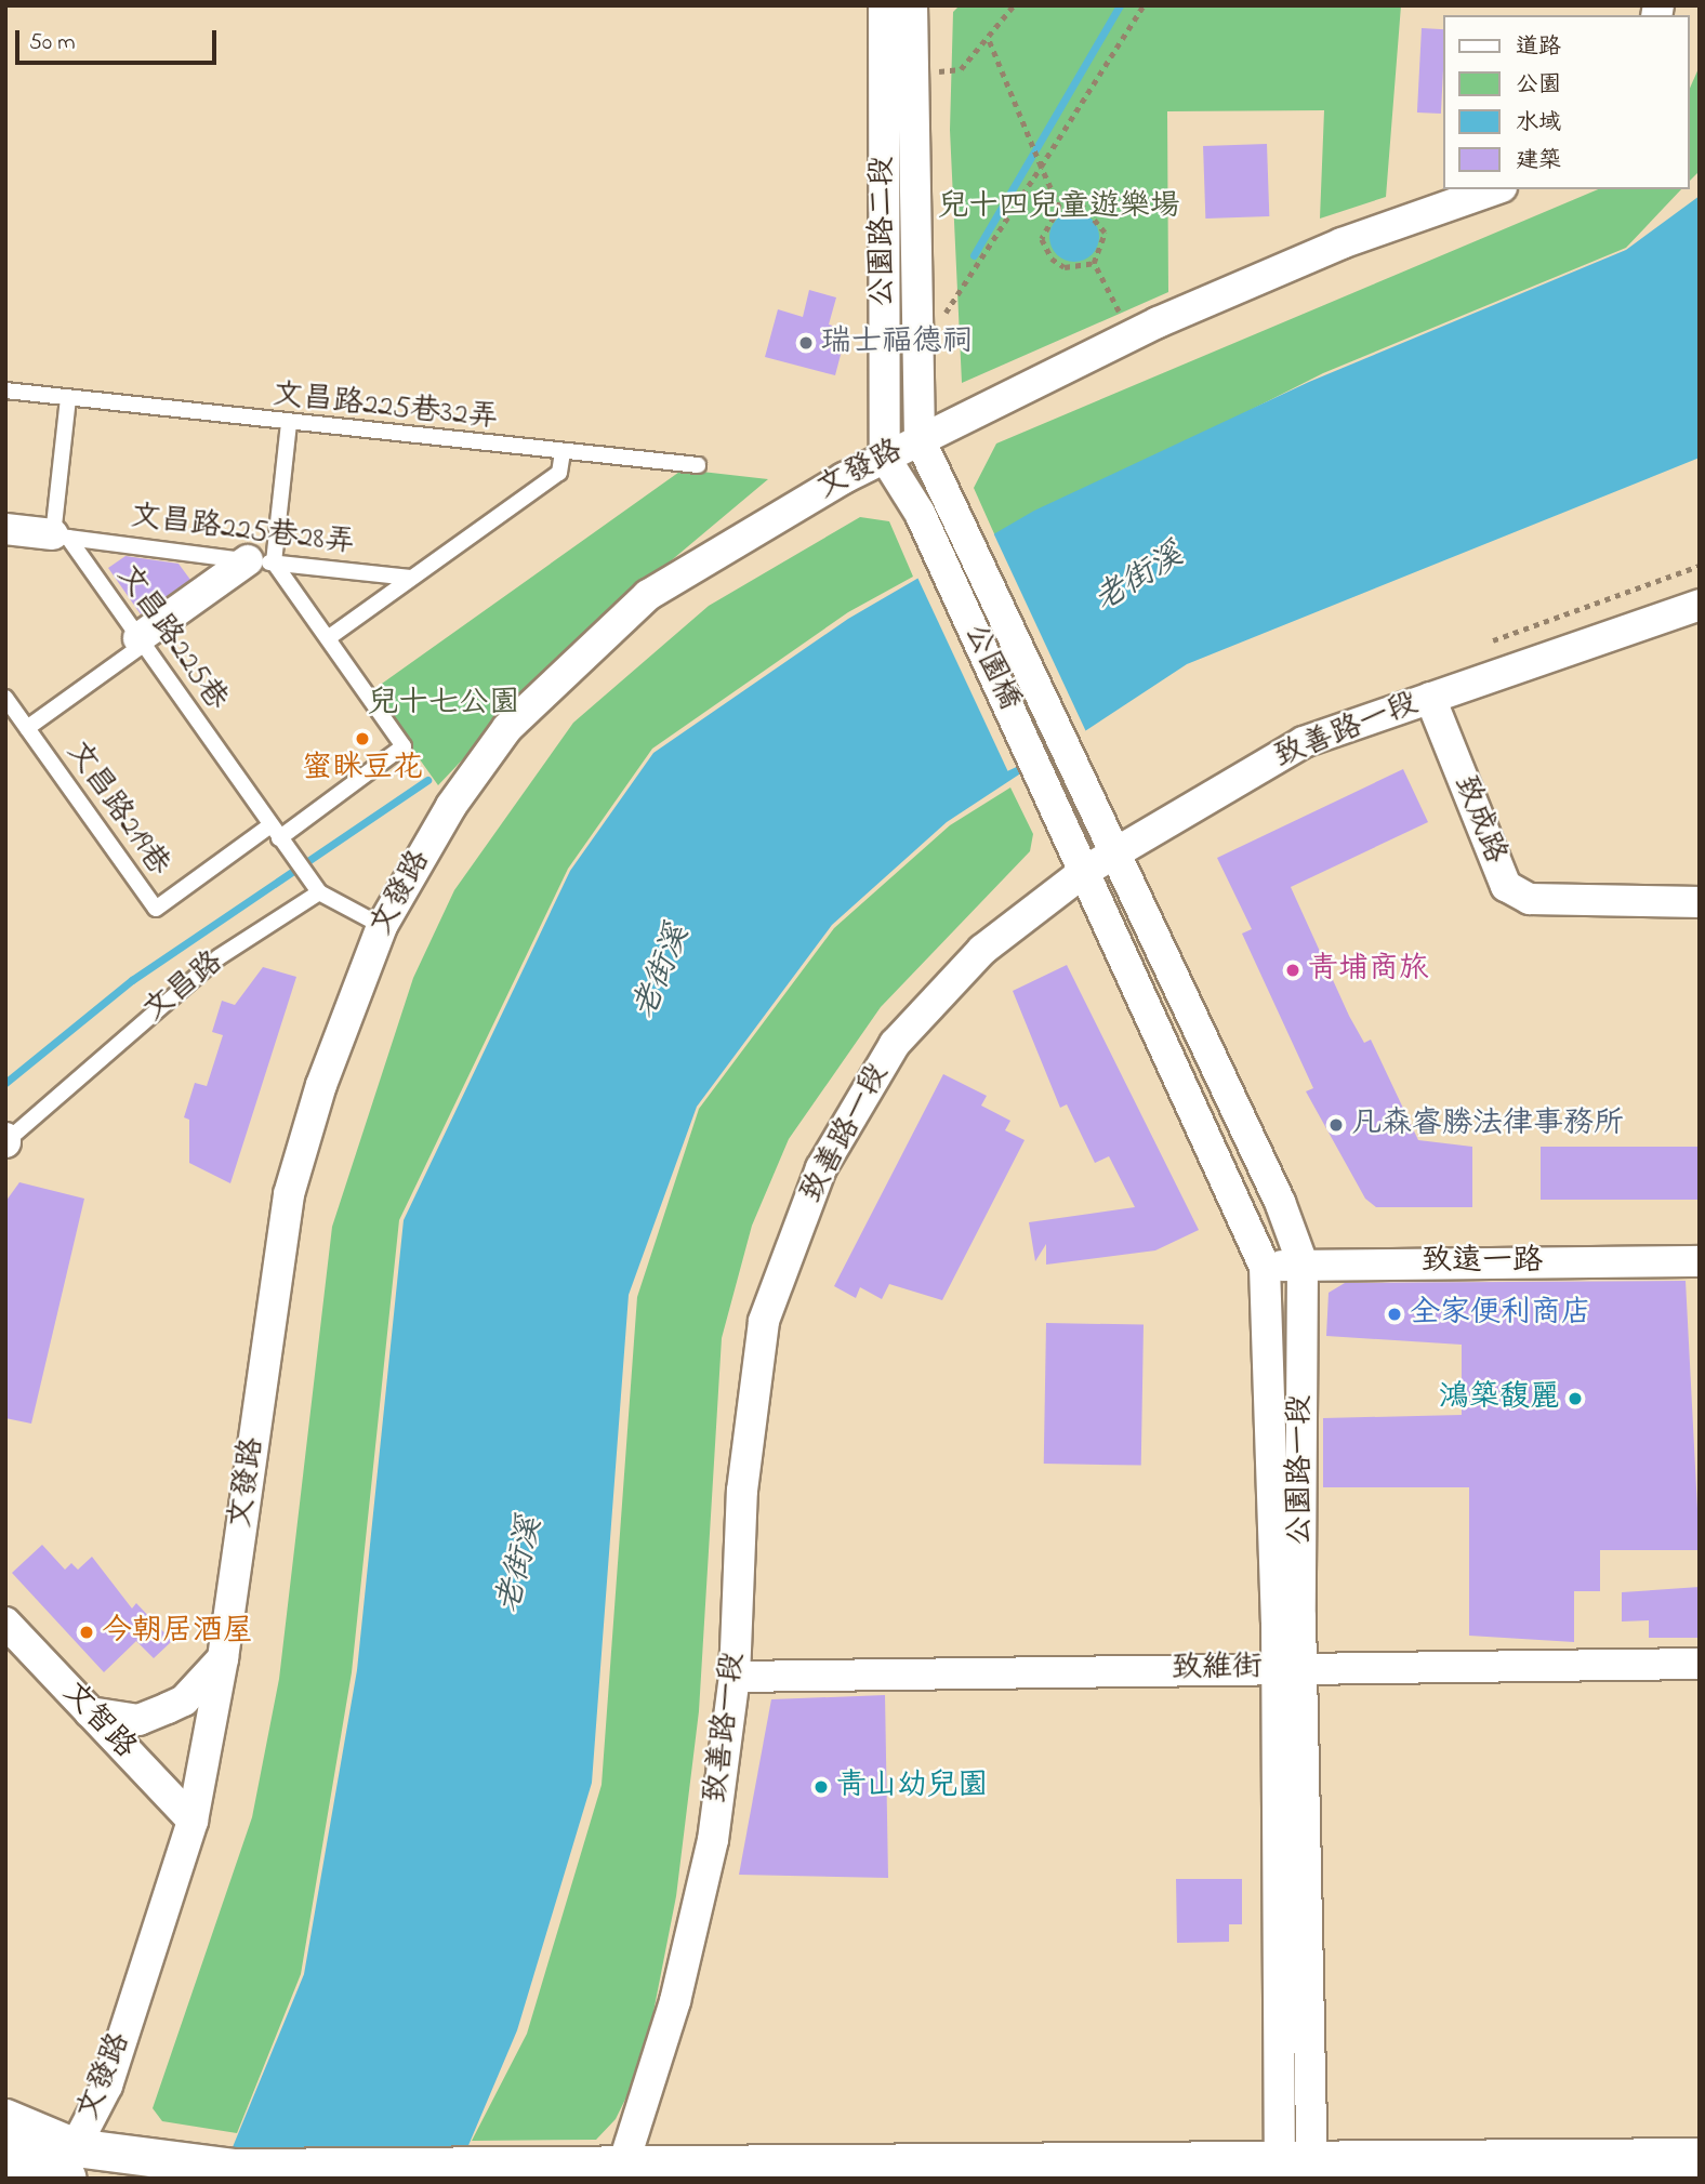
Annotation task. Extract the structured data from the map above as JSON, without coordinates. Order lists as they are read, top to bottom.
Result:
{
  "streets": {
    "street": [
      "公園路二段",
      "文發路",
      "公園橋",
      "致善路一段",
      "致成路",
      "致遠一路",
      "公園路一段",
      "致維街",
      "文智路"
    ],
    "lane": [
      "文昌路225巷32弄",
      "文昌路225巷28弄",
      "文昌路225巷",
      "文昌路219巷",
      "文昌路"
    ]
  },
  "crossings": [
    ["公園路二段", "文發路"],
    ["文發路", "文智路"],
    ["文昌路225巷28弄", "文昌路225巷"],
    ["文昌路225巷", "文昌路219巷"],
    ["文昌路225巷", "文昌路"],
    ["公園橋", "公園路一段"],
    ["致善路一段", "致成路"],
    ["致善路一段", "公園路一段"],
    ["致善路一段", "致維街"],
    ["致遠一路", "公園路一段"],
    ["公園路一段", "致維街"]
  ],
  "water": ["老街溪"],
  "parks": ["兒十四兒童遊樂場", "兒十七公園"],
  "places": [
    "瑞士福德祠",
    "蜜眯豆花",
    "青埔商旅",
    "凡森睿勝法律事務所",
    "全家便利商店",
    "鴻築馥麗",
    "今朝居酒屋",
    "青山幼兒園"
  ],
  "legend": [
    "道路",
    "公園",
    "水域",
    "建築"
  ],
  "scale_bar": "50 m"
}
